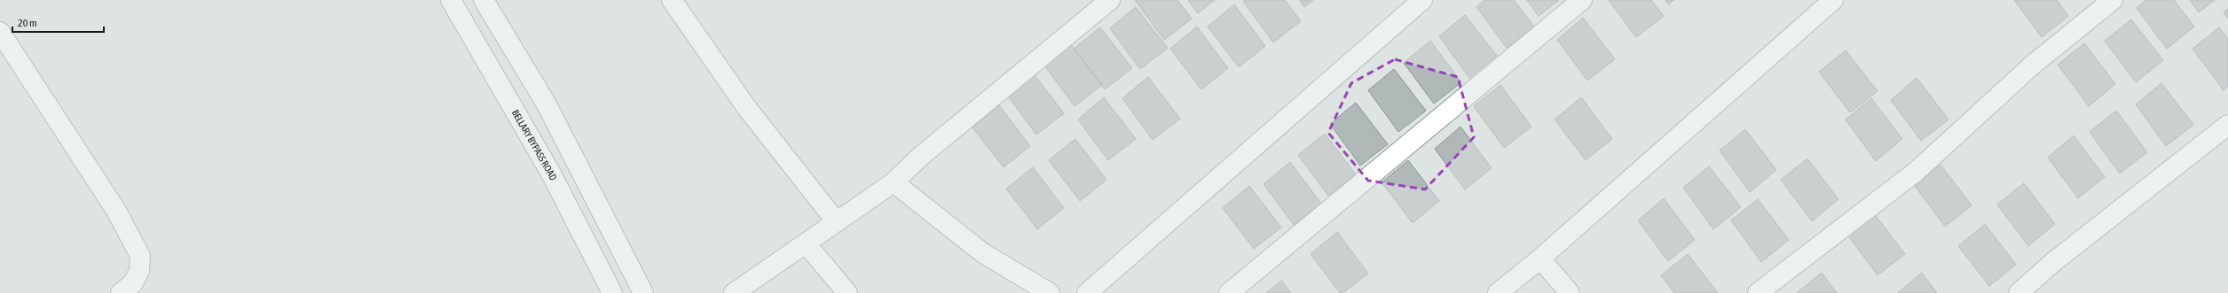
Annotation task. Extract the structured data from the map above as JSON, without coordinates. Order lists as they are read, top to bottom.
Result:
{
  "streets": {
    "street": ["BELLARY BYPASS ROAD"]
  },
  "scale_bar": "20 m"
}
